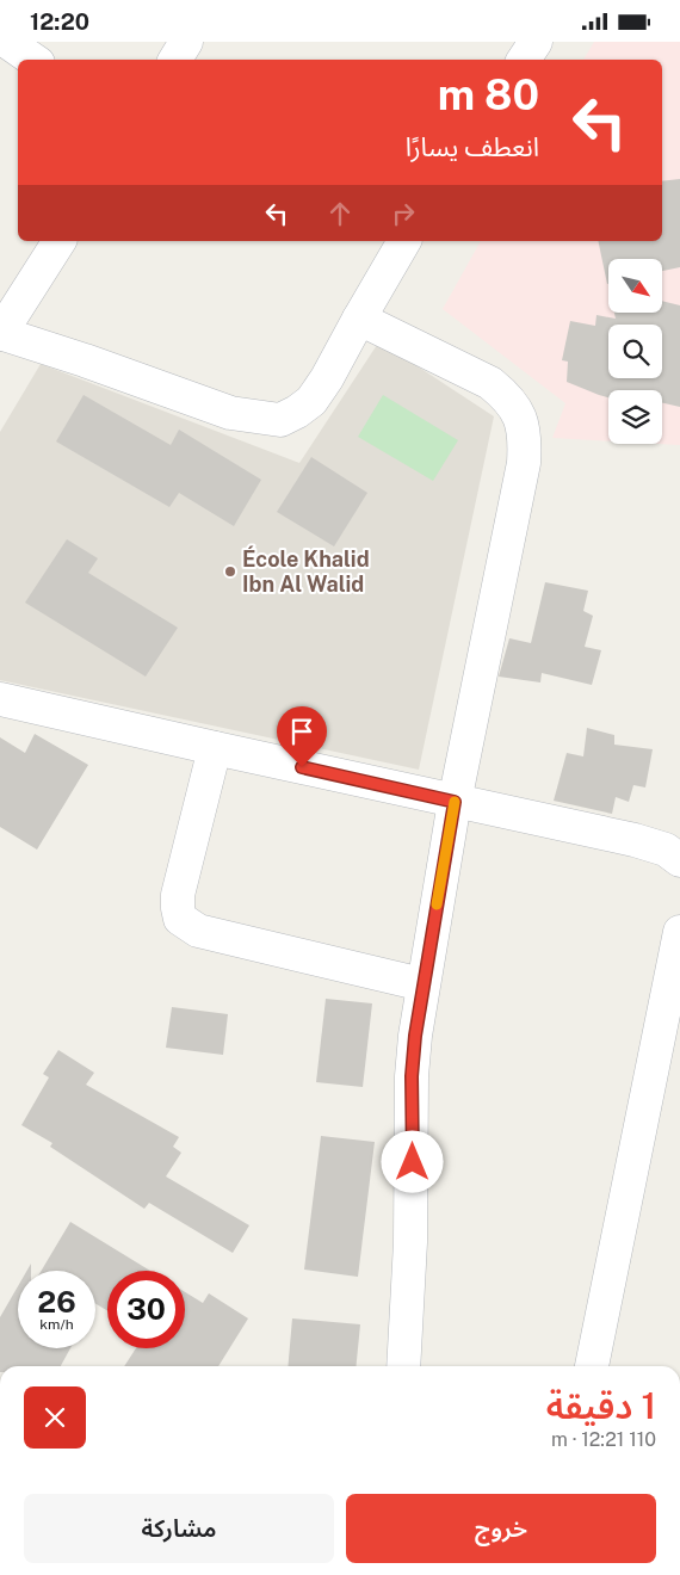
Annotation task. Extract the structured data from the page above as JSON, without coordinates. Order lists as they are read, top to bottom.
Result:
{
  "places": ["École Khalid Ibn Al Walid"],
  "north": "bottom right",
  "page": {
    "status": "12:20",
    "turn": ["80 m", "انعطف يسارًا"],
    "speed": "26 km/h",
    "limit": "30",
    "heading": ["1 دقيقة", "110 m · 12:21"],
    "buttons": ["خروج", "مشاركة"]
  }
}
